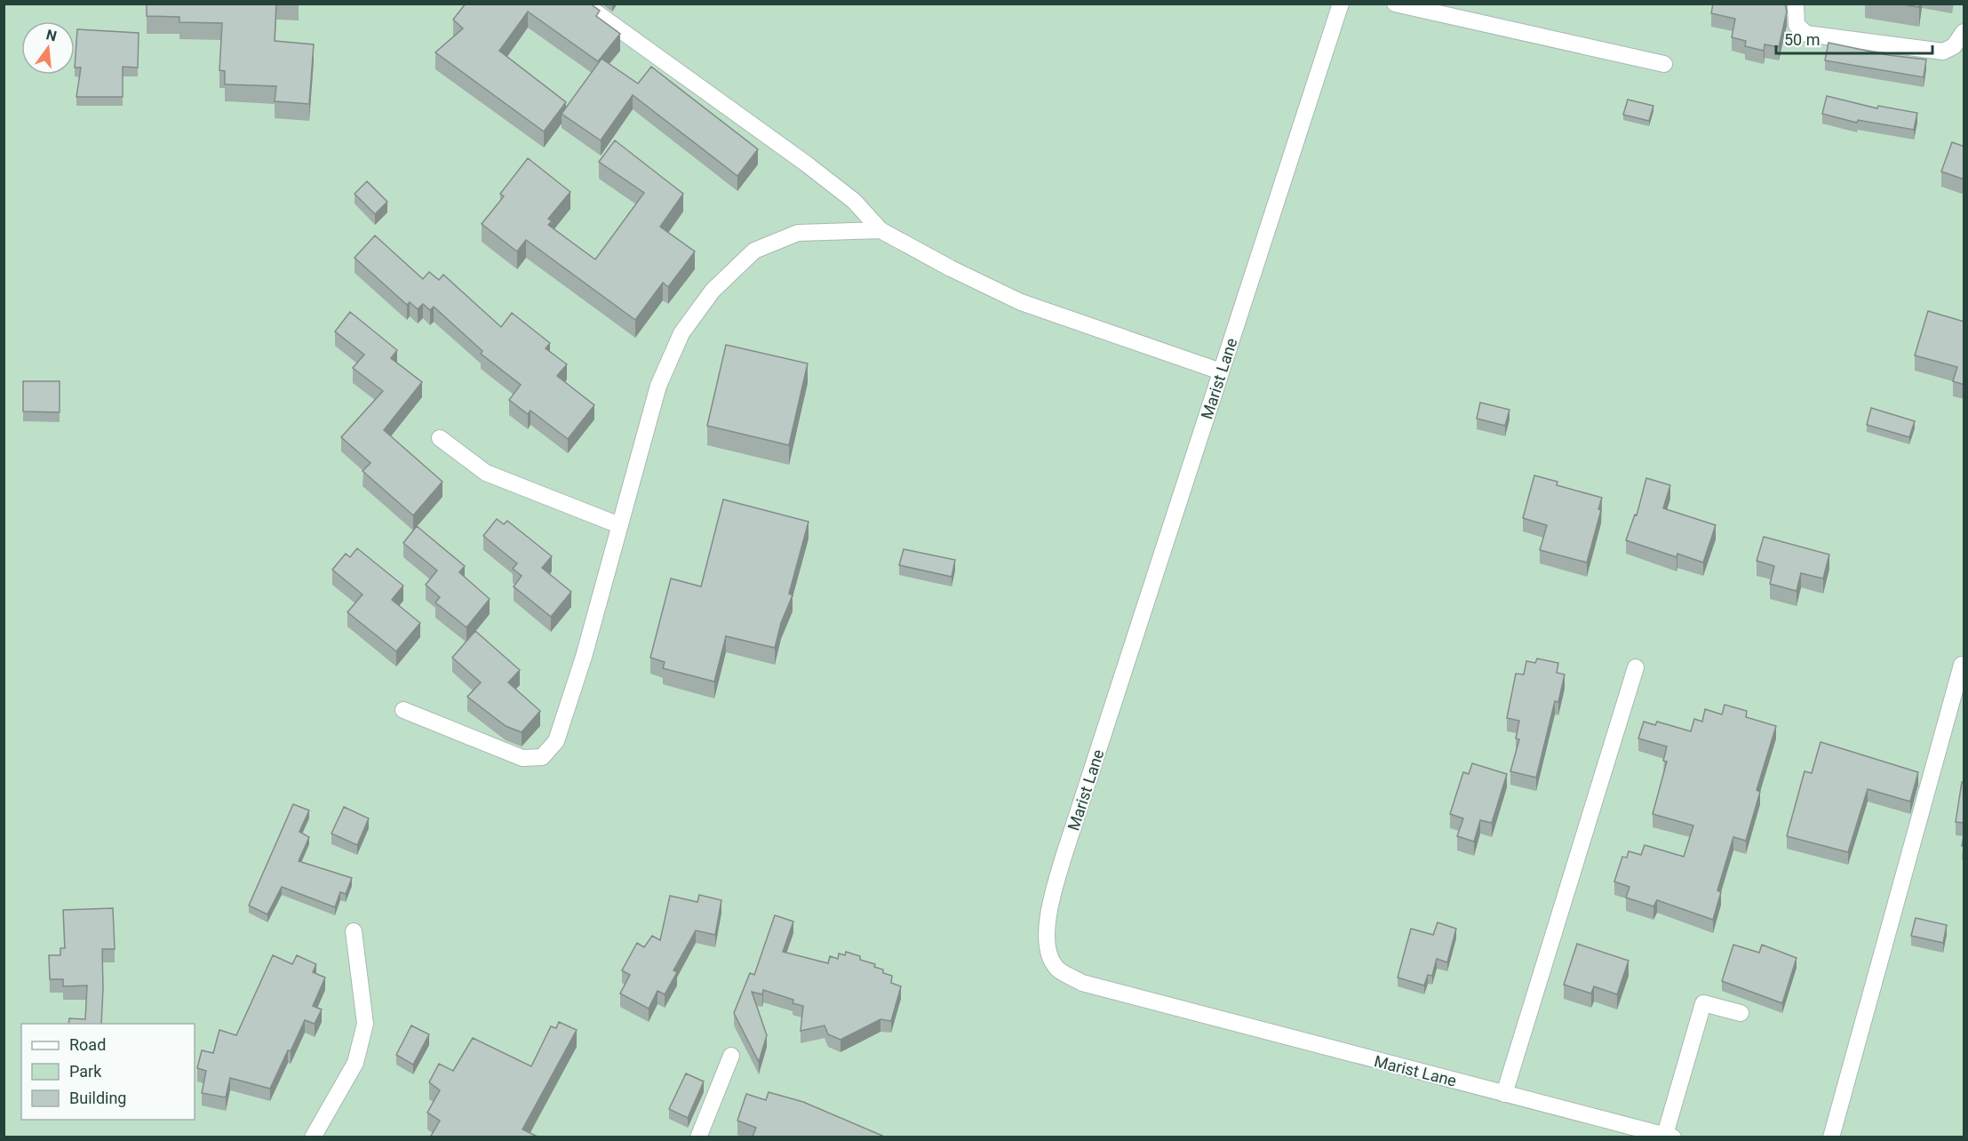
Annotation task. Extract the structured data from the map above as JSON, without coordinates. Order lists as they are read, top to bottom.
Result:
{
  "streets": {
    "street": ["Marist Lane"]
  },
  "legend": ["Road", "Park", "Building"],
  "scale_bar": "50 m",
  "north": "top"
}
